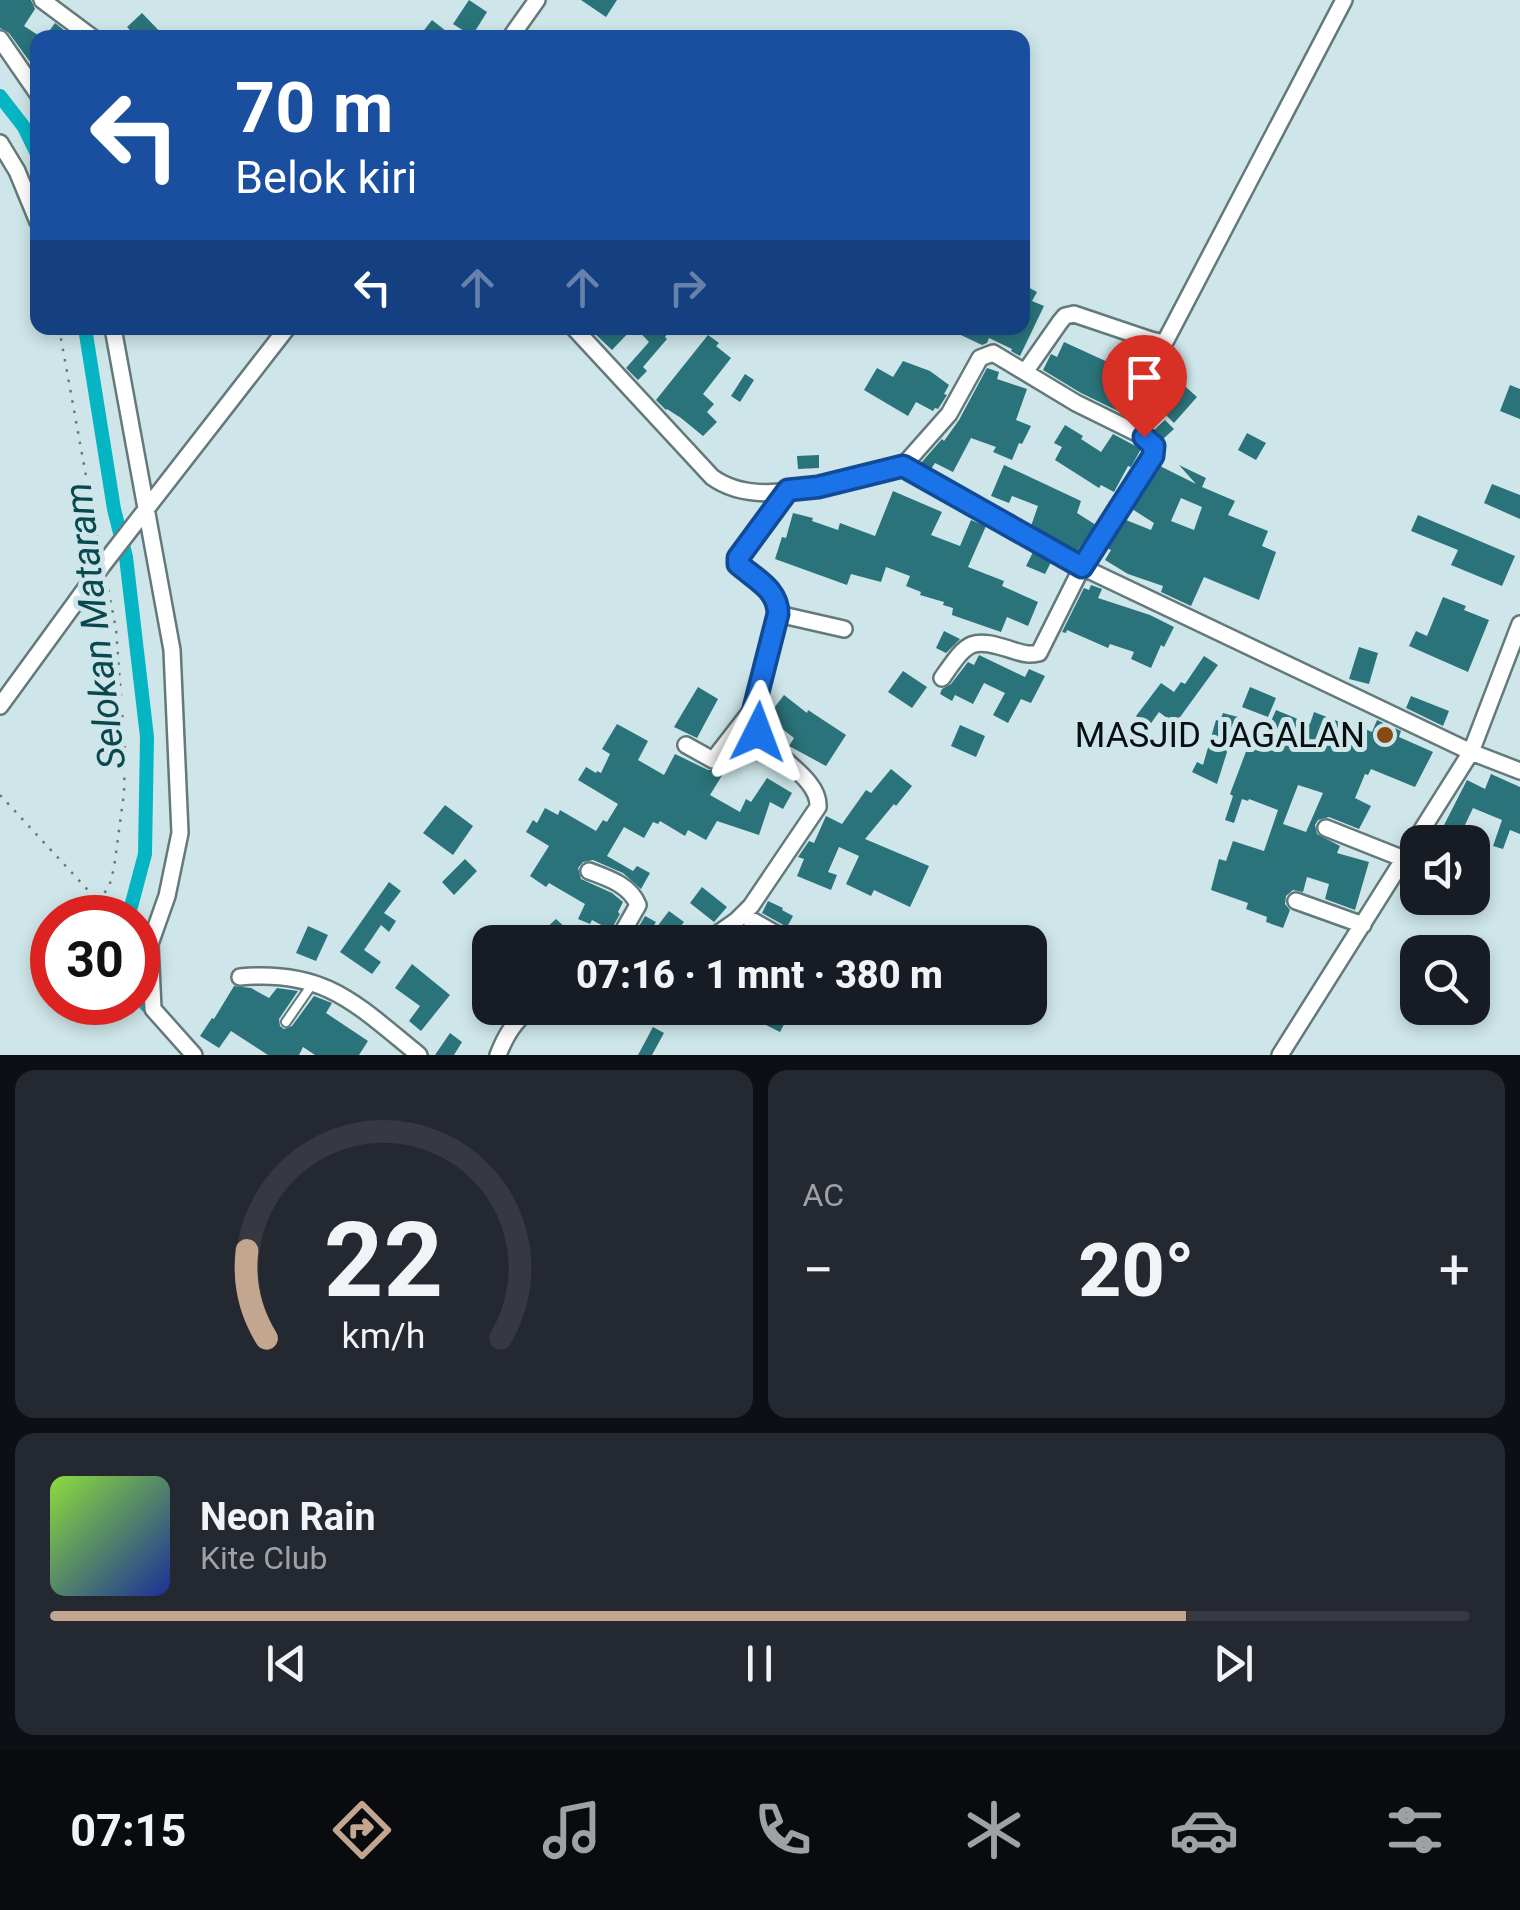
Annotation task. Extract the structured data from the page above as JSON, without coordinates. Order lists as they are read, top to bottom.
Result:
{
  "water": ["Selokan Mataram"],
  "places": ["MASJID JAGALAN"],
  "page": {
    "turn": ["70 m", "Belok kiri"],
    "limit": "30",
    "trip": "07:16 · 1 mnt · 380 m",
    "tile": "AC",
    "heat": ["−", "20°", "+"],
    "song": ["Neon Rain", "Kite Club"],
    "tabs": "07:15",
    "gauge": ["22", "km/h"]
  }
}
